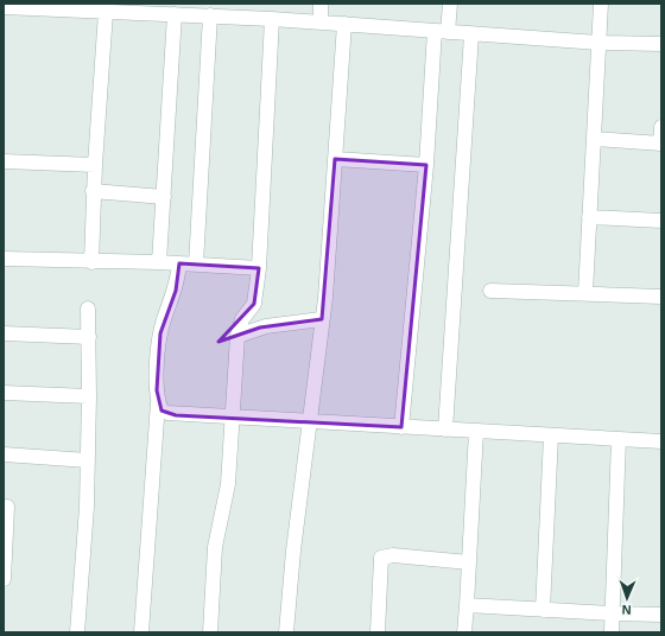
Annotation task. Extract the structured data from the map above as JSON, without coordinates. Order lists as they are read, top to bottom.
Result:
{
  "north": "bottom"
}
